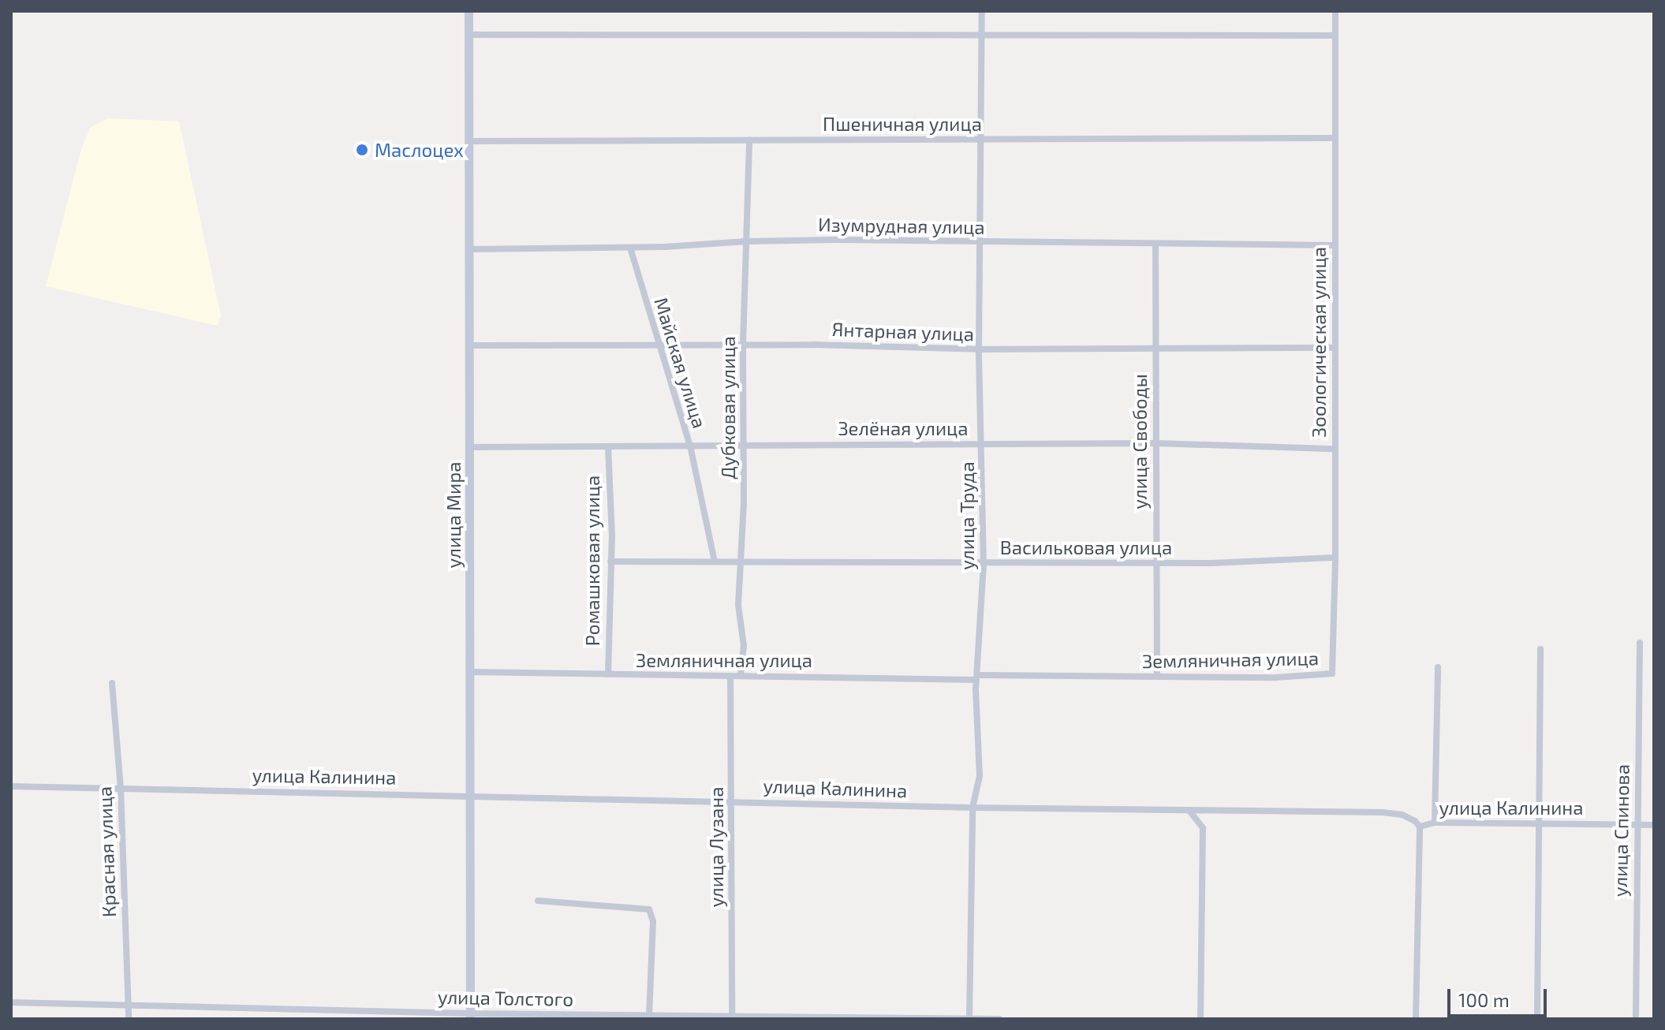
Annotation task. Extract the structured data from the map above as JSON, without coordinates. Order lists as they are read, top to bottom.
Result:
{
  "streets": {
    "main road": ["улица Мира"],
    "street": [
      "Пшеничная улица",
      "Изумрудная улица",
      "Янтарная улица",
      "Зоологическая улица",
      "Майская улица",
      "Дубковая улица",
      "Зелёная улица",
      "улица Свободы",
      "улица Труда",
      "Васильковая улица",
      "Ромашковая улица",
      "Земляничная улица",
      "улица Калинина",
      "улица Спинова",
      "улица Лузана",
      "Красная улица",
      "улица Толстого"
    ]
  },
  "crossings": [
    ["Пшеничная улица", "Зоологическая улица"],
    ["Пшеничная улица", "Дубковая улица"],
    ["Пшеничная улица", "улица Мира"],
    ["Пшеничная улица", "улица Труда"],
    ["Изумрудная улица", "Зоологическая улица"],
    ["Изумрудная улица", "Майская улица"],
    ["Изумрудная улица", "Дубковая улица"],
    ["Изумрудная улица", "улица Свободы"],
    ["Изумрудная улица", "улица Мира"],
    ["Изумрудная улица", "улица Труда"],
    ["Янтарная улица", "Зоологическая улица"],
    ["Янтарная улица", "Майская улица"],
    ["Янтарная улица", "Дубковая улица"],
    ["Янтарная улица", "улица Свободы"],
    ["Янтарная улица", "улица Мира"],
    ["Янтарная улица", "улица Труда"],
    ["Зоологическая улица", "Зелёная улица"],
    ["Зоологическая улица", "Васильковая улица"],
    ["Зоологическая улица", "Земляничная улица"],
    ["Майская улица", "Зелёная улица"],
    ["Майская улица", "Васильковая улица"],
    ["Дубковая улица", "Зелёная улица"],
    ["Дубковая улица", "Васильковая улица"],
    ["Дубковая улица", "Земляничная улица"],
    ["Зелёная улица", "улица Свободы"],
    ["Зелёная улица", "улица Мира"],
    ["Зелёная улица", "улица Труда"],
    ["Зелёная улица", "Ромашковая улица"],
    ["улица Свободы", "Васильковая улица"],
    ["улица Свободы", "Земляничная улица"],
    ["улица Мира", "Земляничная улица"],
    ["улица Мира", "улица Калинина"],
    ["улица Мира", "улица Толстого"],
    ["улица Труда", "Васильковая улица"],
    ["улица Труда", "Земляничная улица"],
    ["улица Труда", "улица Калинина"],
    ["улица Труда", "улица Толстого"],
    ["Васильковая улица", "Ромашковая улица"],
    ["Ромашковая улица", "Земляничная улица"],
    ["Земляничная улица", "улица Лузана"],
    ["улица Калинина", "улица Спинова"],
    ["улица Калинина", "улица Лузана"],
    ["улица Калинина", "Красная улица"],
    ["улица Лузана", "улица Толстого"],
    ["Красная улица", "улица Толстого"]
  ],
  "places": ["Маслоцех"],
  "scale_bar": "100 m"
}
